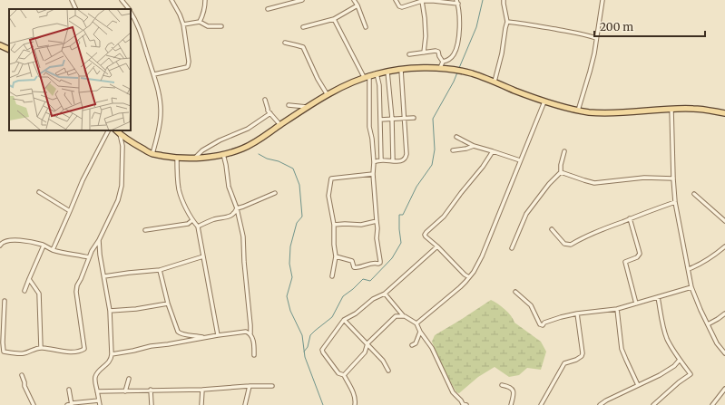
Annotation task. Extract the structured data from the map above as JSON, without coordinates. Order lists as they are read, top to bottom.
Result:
{
  "scale_bar": "200 m"
}
